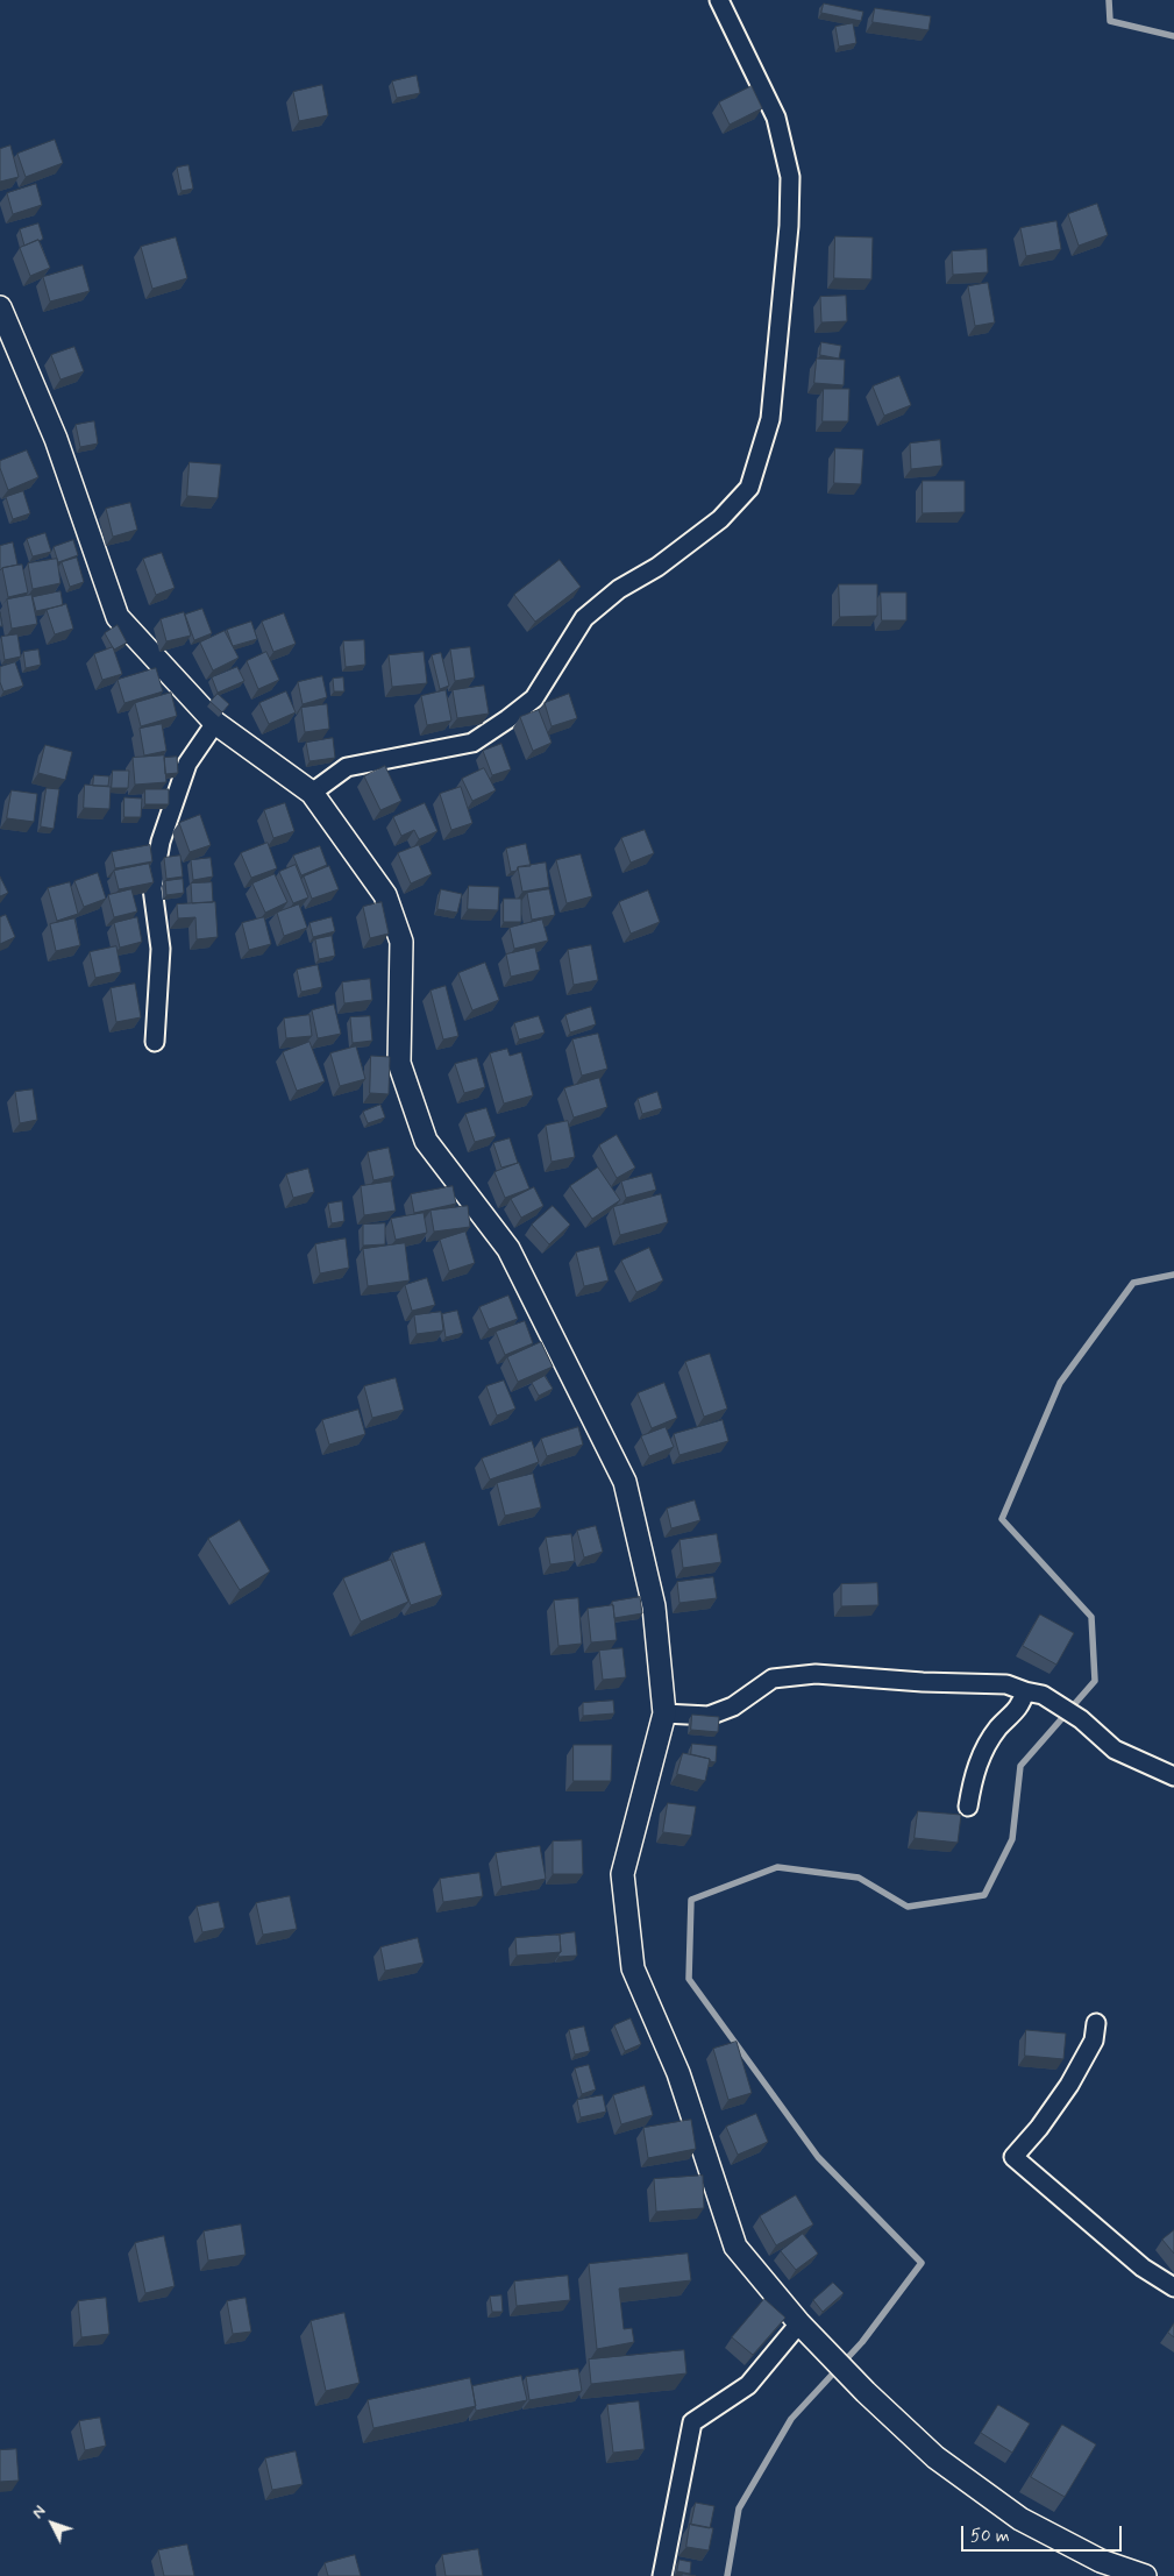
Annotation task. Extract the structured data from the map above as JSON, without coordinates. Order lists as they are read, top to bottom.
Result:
{
  "scale_bar": "50 m",
  "north": "top left"
}
